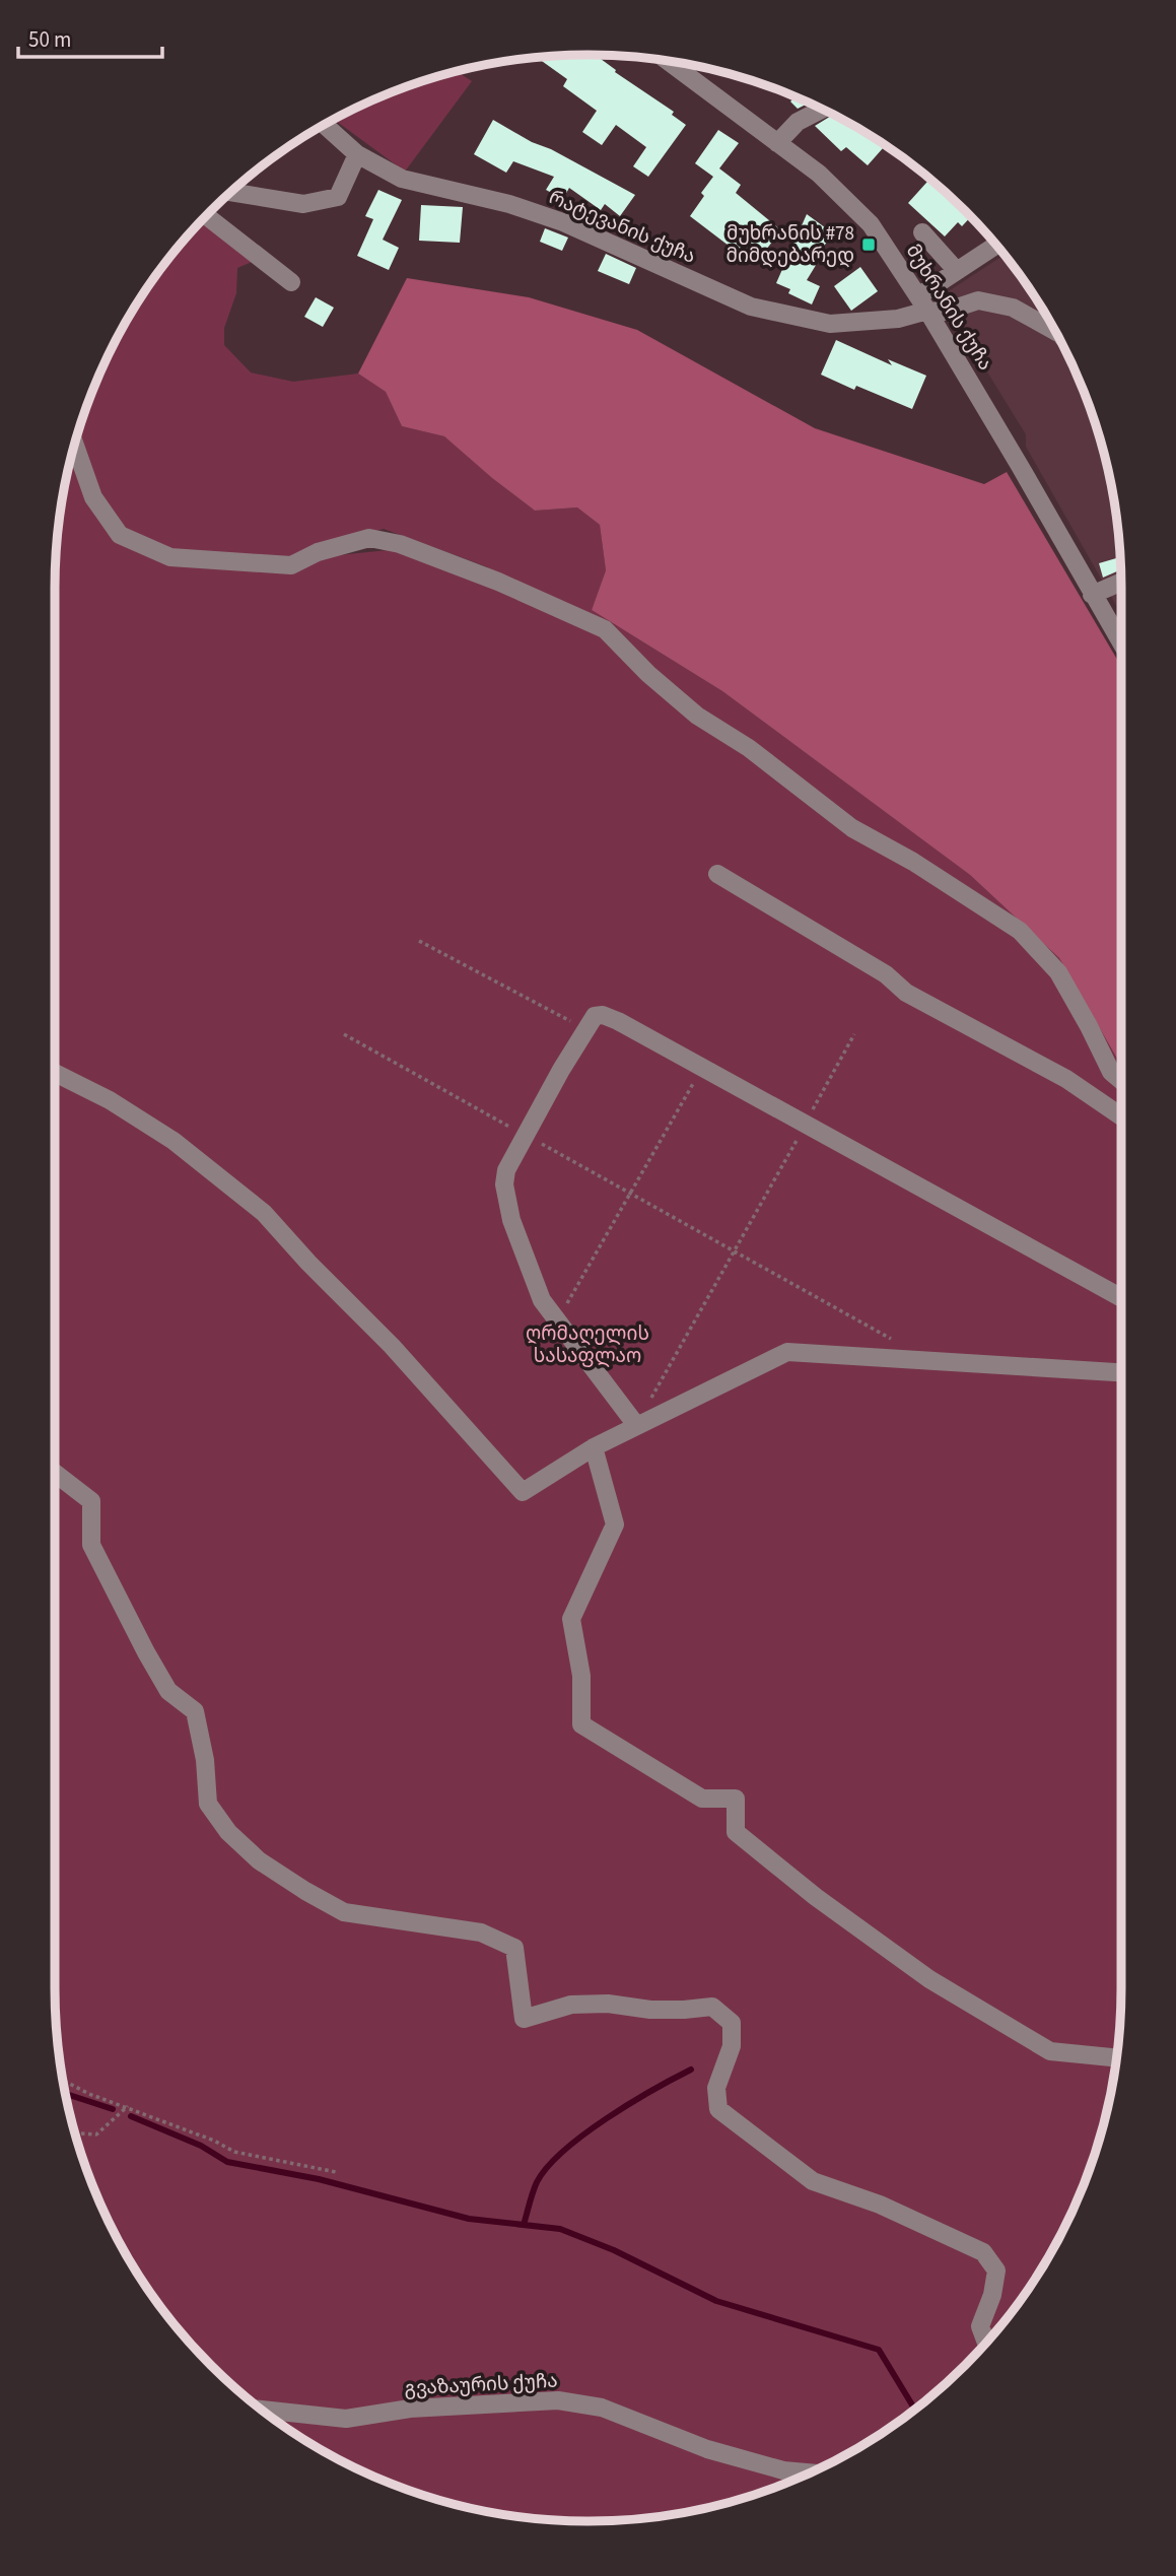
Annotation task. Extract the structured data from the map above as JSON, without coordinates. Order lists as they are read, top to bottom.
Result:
{
  "streets": {
    "street": ["რატევანის ქუჩა", "მუხრანის ქუჩა", "გვაზაურის ქუჩა"]
  },
  "crossings": [
    ["რატევანის ქუჩა", "მუხრანის ქუჩა"]
  ],
  "parks": ["ღრმაღელის სასაფლაო"],
  "places": {
    "transit": ["მუხრანის #78 მიმდებარედ"]
  },
  "scale_bar": "50 m"
}
